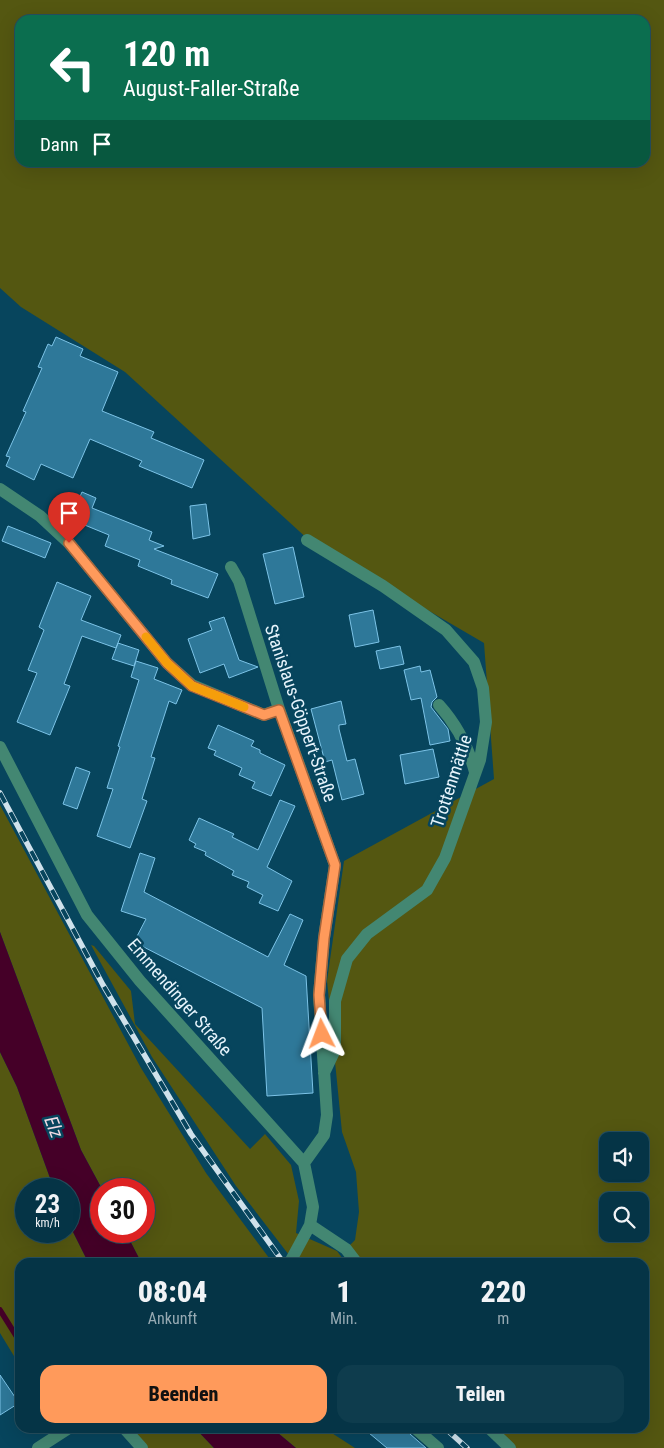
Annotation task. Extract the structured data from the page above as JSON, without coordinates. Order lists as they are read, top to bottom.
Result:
{
  "streets": {
    "street": ["Stanislaus-Göppert-Straße", "Trottenmättle", "Emmendinger Straße"]
  },
  "crossings": [
    ["Stanislaus-Göppert-Straße", "Trottenmättle"],
    ["Stanislaus-Göppert-Straße", "Emmendinger Straße"]
  ],
  "water": ["Elz"],
  "page": {
    "turn": ["120 m", "August-Faller-Straße"],
    "then": "Dann",
    "speed": "23 km/h",
    "limit": "30",
    "eta": [
      "08:04",
      "Ankunft",
      "1",
      "Min.",
      "220",
      "m"
    ],
    "buttons": ["Beenden", "Teilen"]
  }
}
